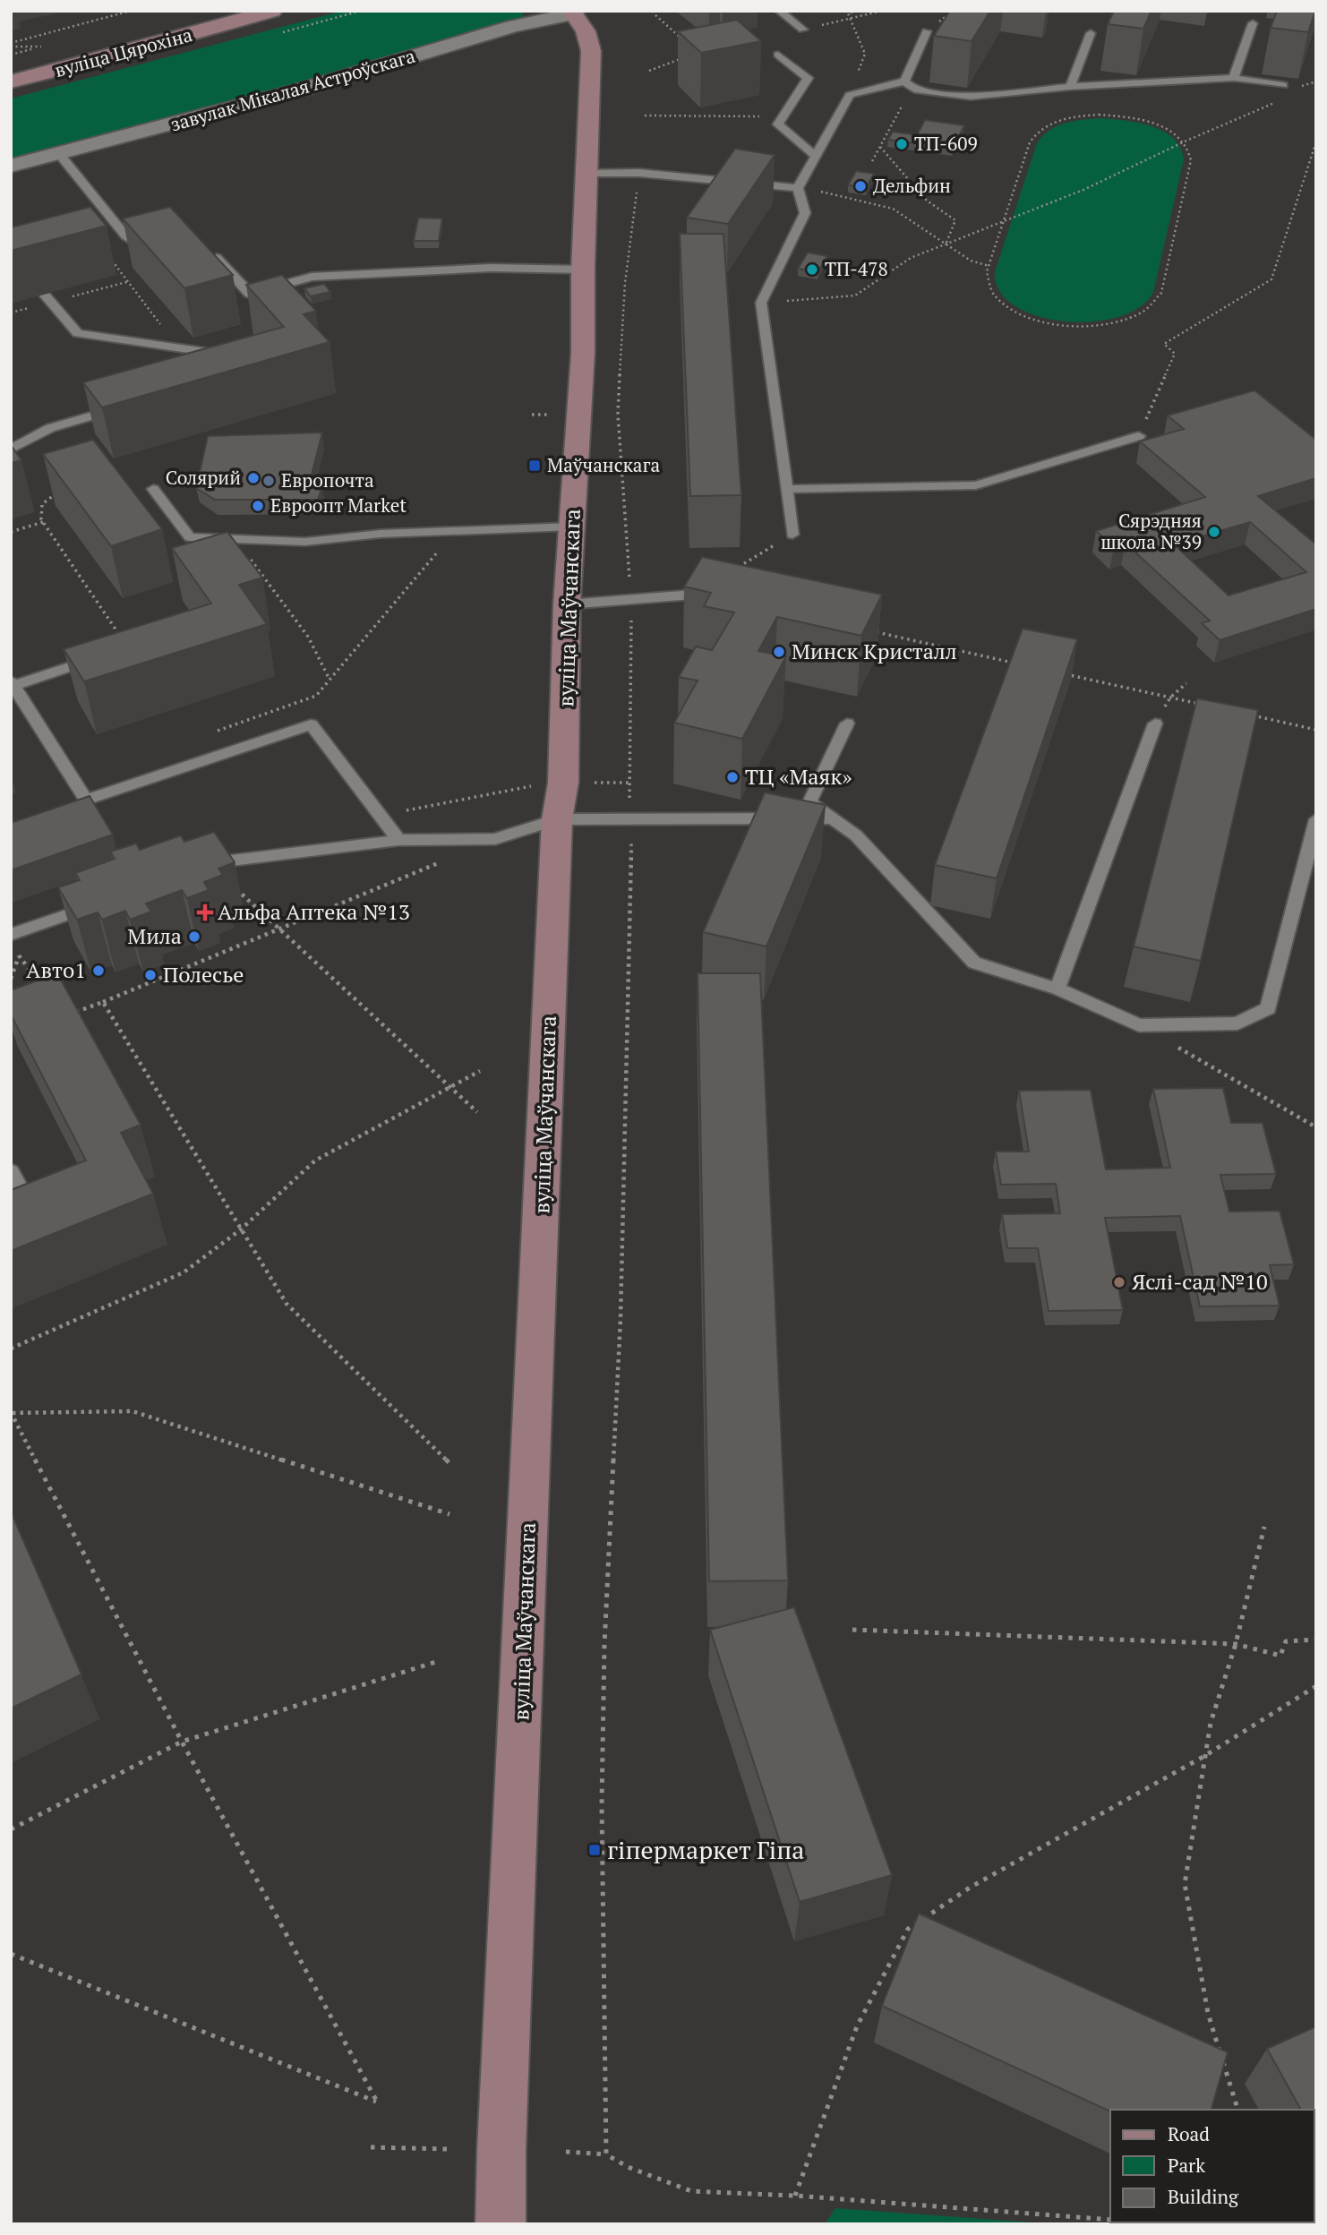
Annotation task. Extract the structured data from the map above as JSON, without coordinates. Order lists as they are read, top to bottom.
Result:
{
  "streets": {
    "main road": ["вуліца Цярохіна", "вуліца Маўчанскага"],
    "street": ["завулак Мікалая Астроўскага"]
  },
  "crossings": [
    ["завулак Мікалая Астроўскага", "вуліца Маўчанскага"]
  ],
  "places": {
    "other": [
      "ТП-609",
      "Дельфин",
      "ТП-478",
      "Солярий",
      "Европочта",
      "Евроопт Market",
      "Сярэдняя школа №39",
      "Минск Кристалл",
      "ТЦ «Маяк»",
      "Мила",
      "Авто1",
      "Полесье",
      "Яслі-сад №10"
    ],
    "transit": ["Маўчанскага", "гіпермаркет Гіпа"],
    "health": ["Альфа Аптека №13"]
  },
  "legend": ["Road", "Park", "Building"]
}
